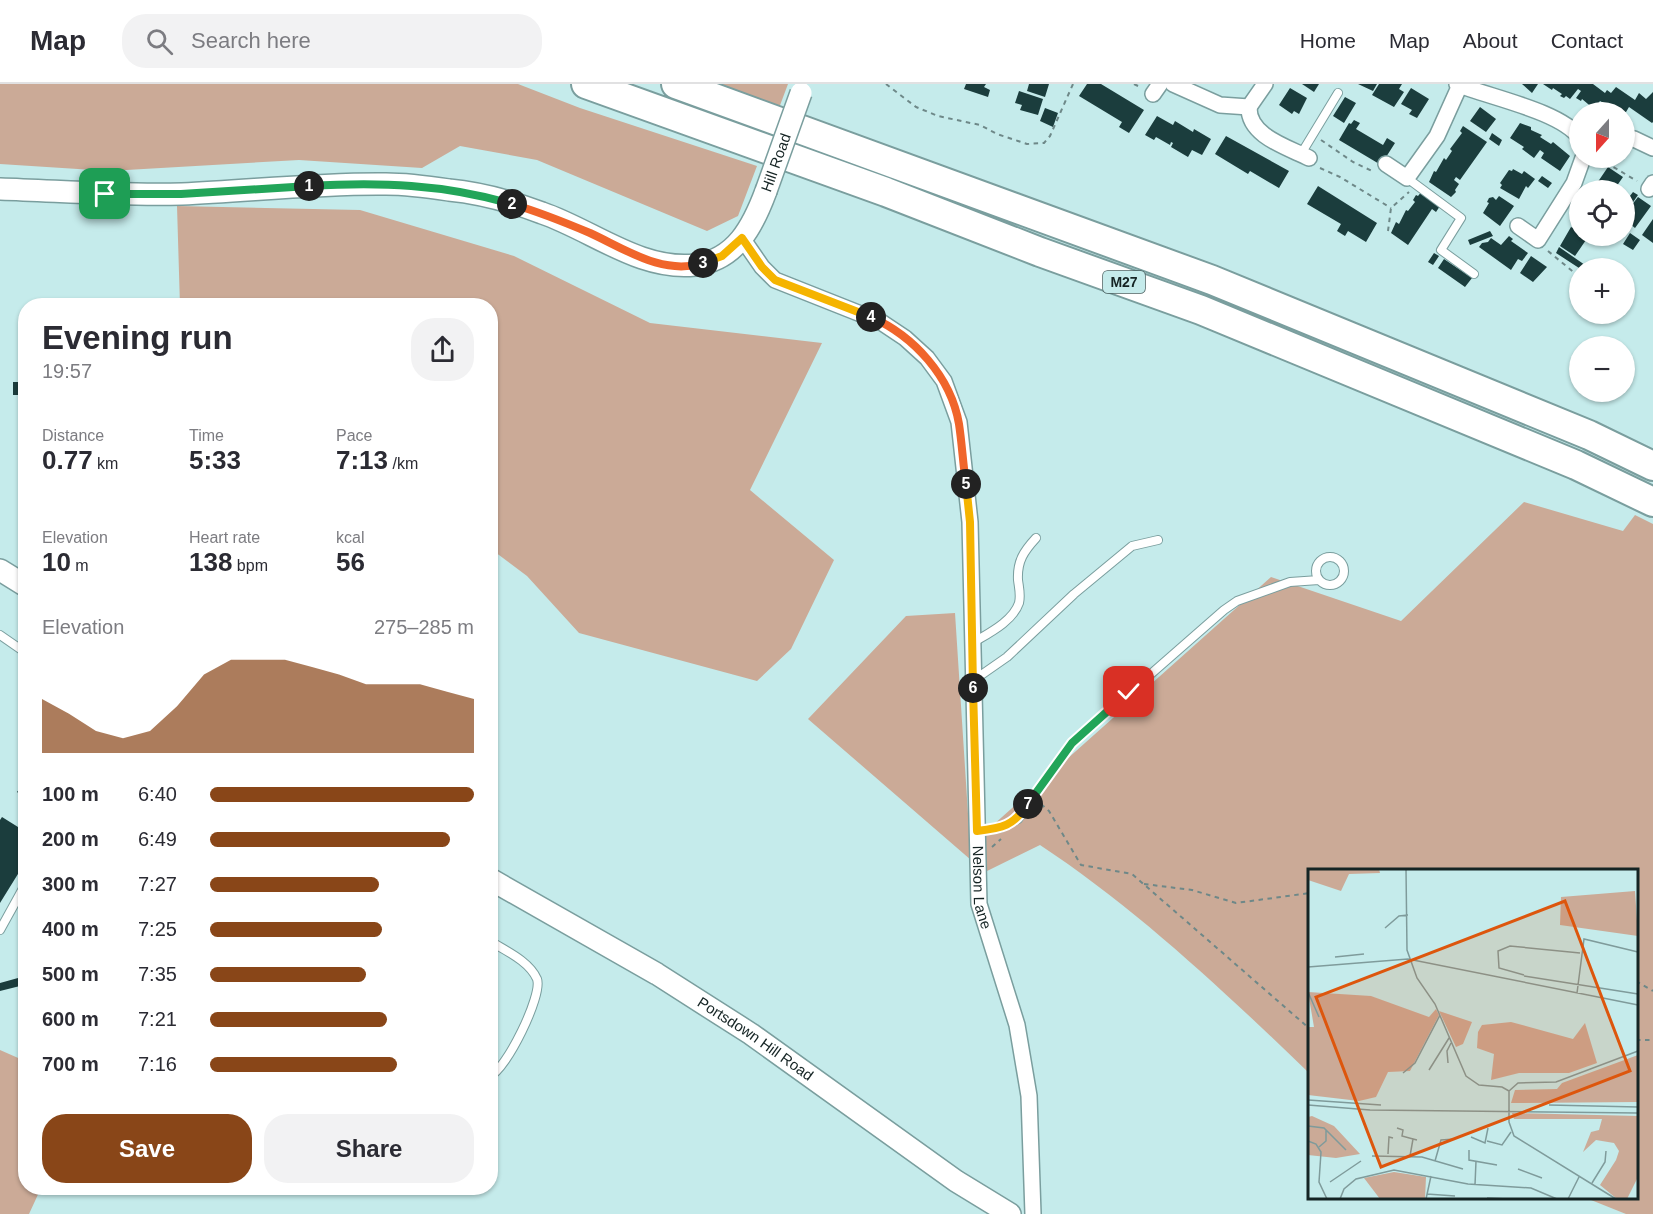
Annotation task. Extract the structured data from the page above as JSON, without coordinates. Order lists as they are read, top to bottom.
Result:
{
  "streets": {
    "highway": ["M27"],
    "street": ["Hill Road", "Nelson Lane", "Portsdown Hill Road"]
  },
  "crossings": [
    ["Hill Road", "Nelson Lane"]
  ],
  "north": "bottom",
  "page": {
    "header": "Map",
    "search": "Search here",
    "nav": [
      "Home",
      "Map",
      "About",
      "Contact"
    ],
    "map_buttons": ["+", "−"],
    "pins": [
      "1",
      "2",
      "3",
      "4",
      "5",
      "6",
      "7"
    ],
    "heading": ["Evening run", "19:57"],
    "stats": [
      ["Distance", "0.77 km"],
      ["Time", "5:33"],
      ["Pace", "7:13 /km"],
      ["Elevation", "10 m"],
      ["Heart rate", "138 bpm"],
      ["kcal", "56"]
    ],
    "chart": ["Elevation", "275–285 m"],
    "list": [
      {
        "name": "100 m",
        "note": "6:40"
      },
      {
        "name": "200 m",
        "note": "6:49"
      },
      {
        "name": "300 m",
        "note": "7:27"
      },
      {
        "name": "400 m",
        "note": "7:25"
      },
      {
        "name": "500 m",
        "note": "7:35"
      },
      {
        "name": "600 m",
        "note": "7:21"
      },
      {
        "name": "700 m",
        "note": "7:16"
      }
    ],
    "buttons": ["Save", "Share"]
  }
}
